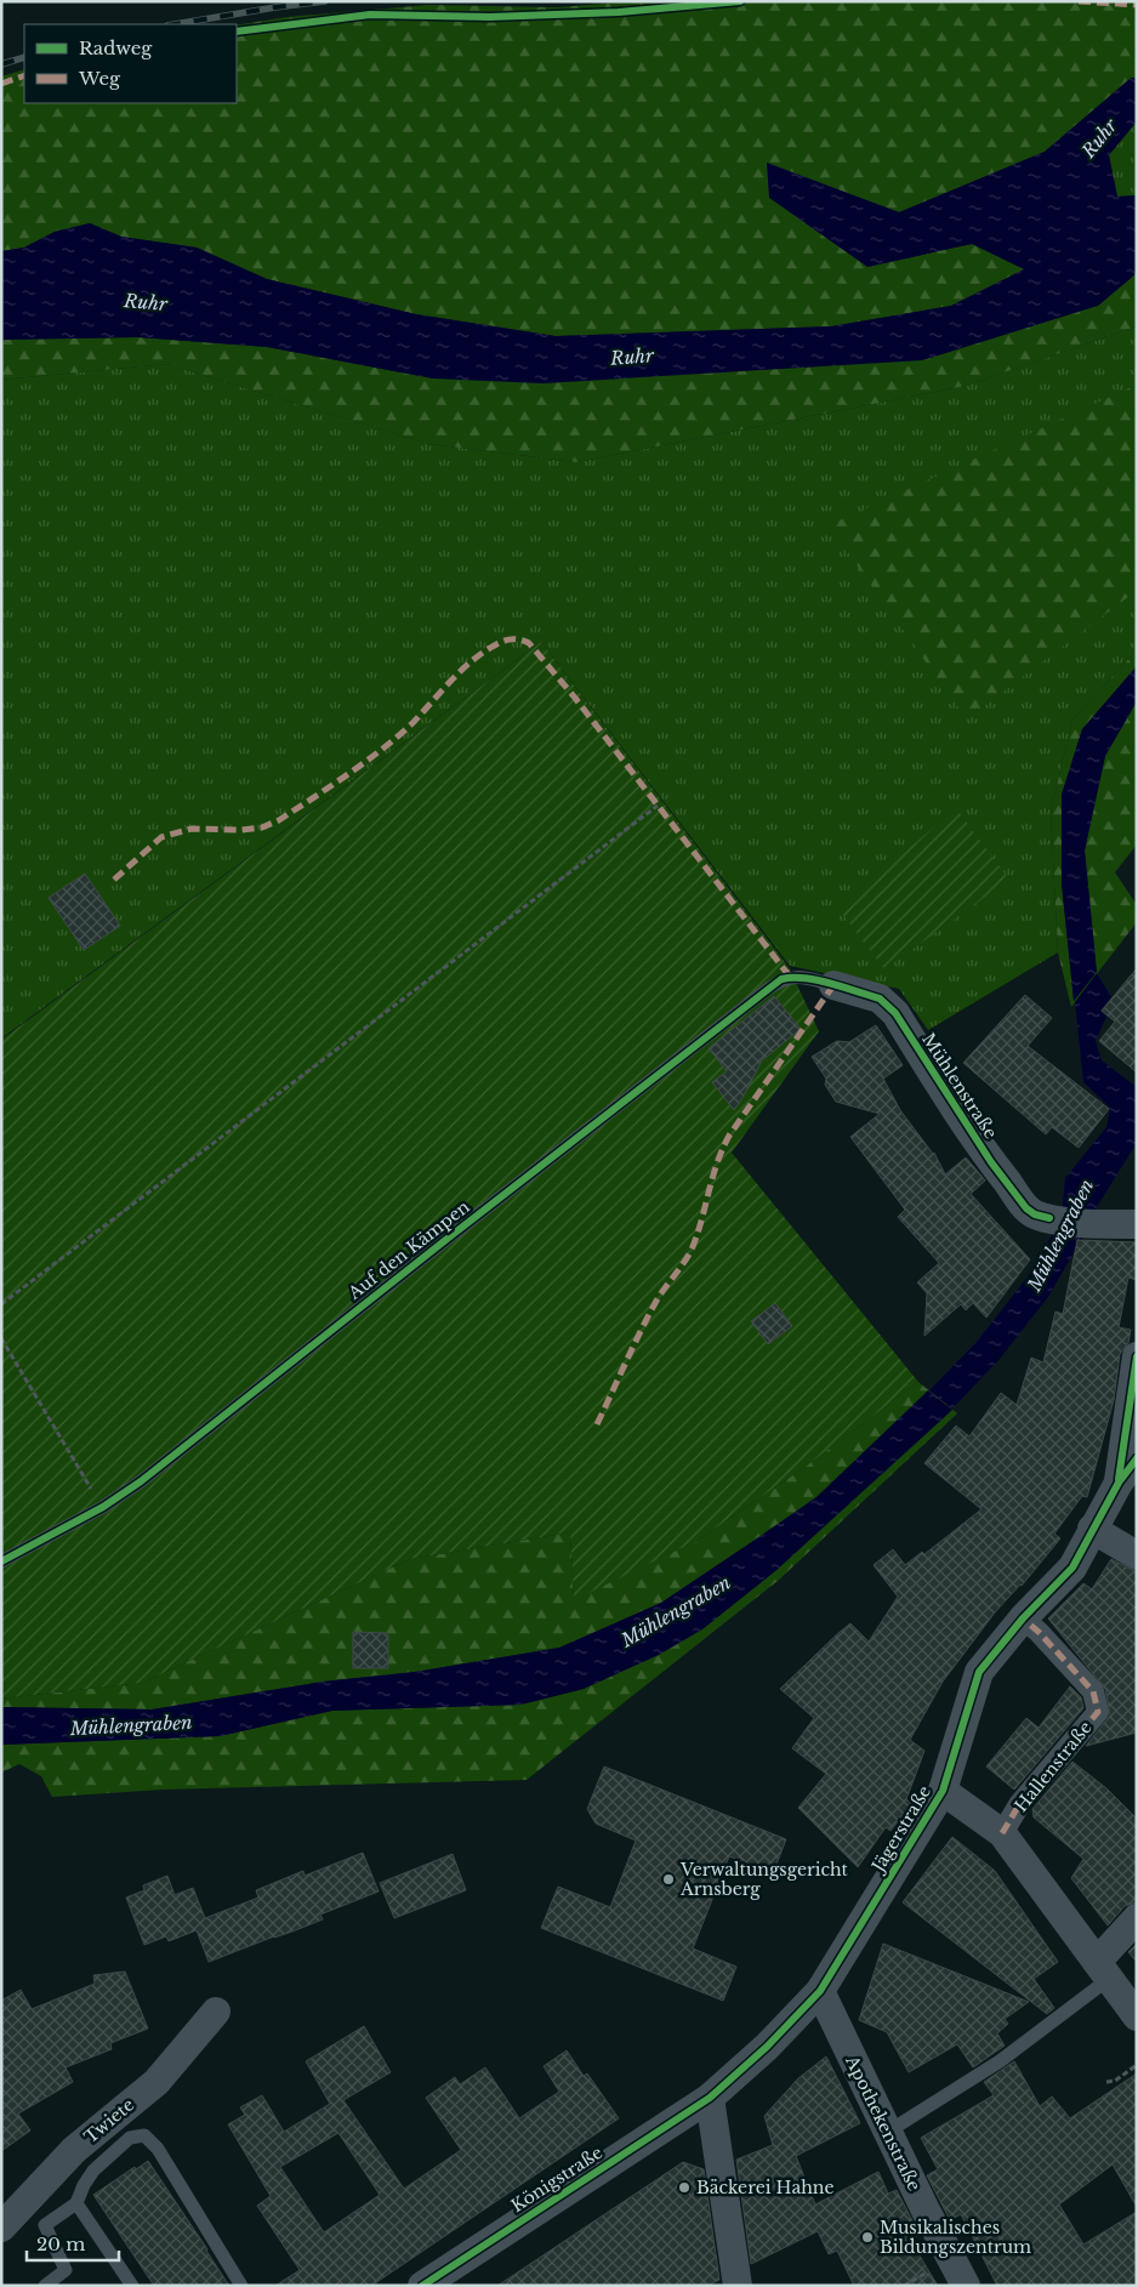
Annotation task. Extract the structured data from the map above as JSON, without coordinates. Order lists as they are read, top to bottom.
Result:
{
  "streets": {
    "street": [
      "Mühlenstraße",
      "Hallenstraße",
      "Jägerstraße",
      "Twiete",
      "Apothekenstraße",
      "Königstraße"
    ],
    "lane": ["Auf den Kämpen"]
  },
  "crossings": [
    ["Mühlenstraße", "Auf den Kämpen"],
    ["Hallenstraße", "Jägerstraße"],
    ["Jägerstraße", "Apothekenstraße"],
    ["Jägerstraße", "Königstraße"]
  ],
  "water": ["Ruhr", "Mühlengraben"],
  "places": ["Verwaltungsgericht Arnsberg", "Bäckerei Hahne", "Musikalisches Bildungszentrum"],
  "legend": ["Radweg", "Weg"],
  "scale_bar": "20 m"
}
